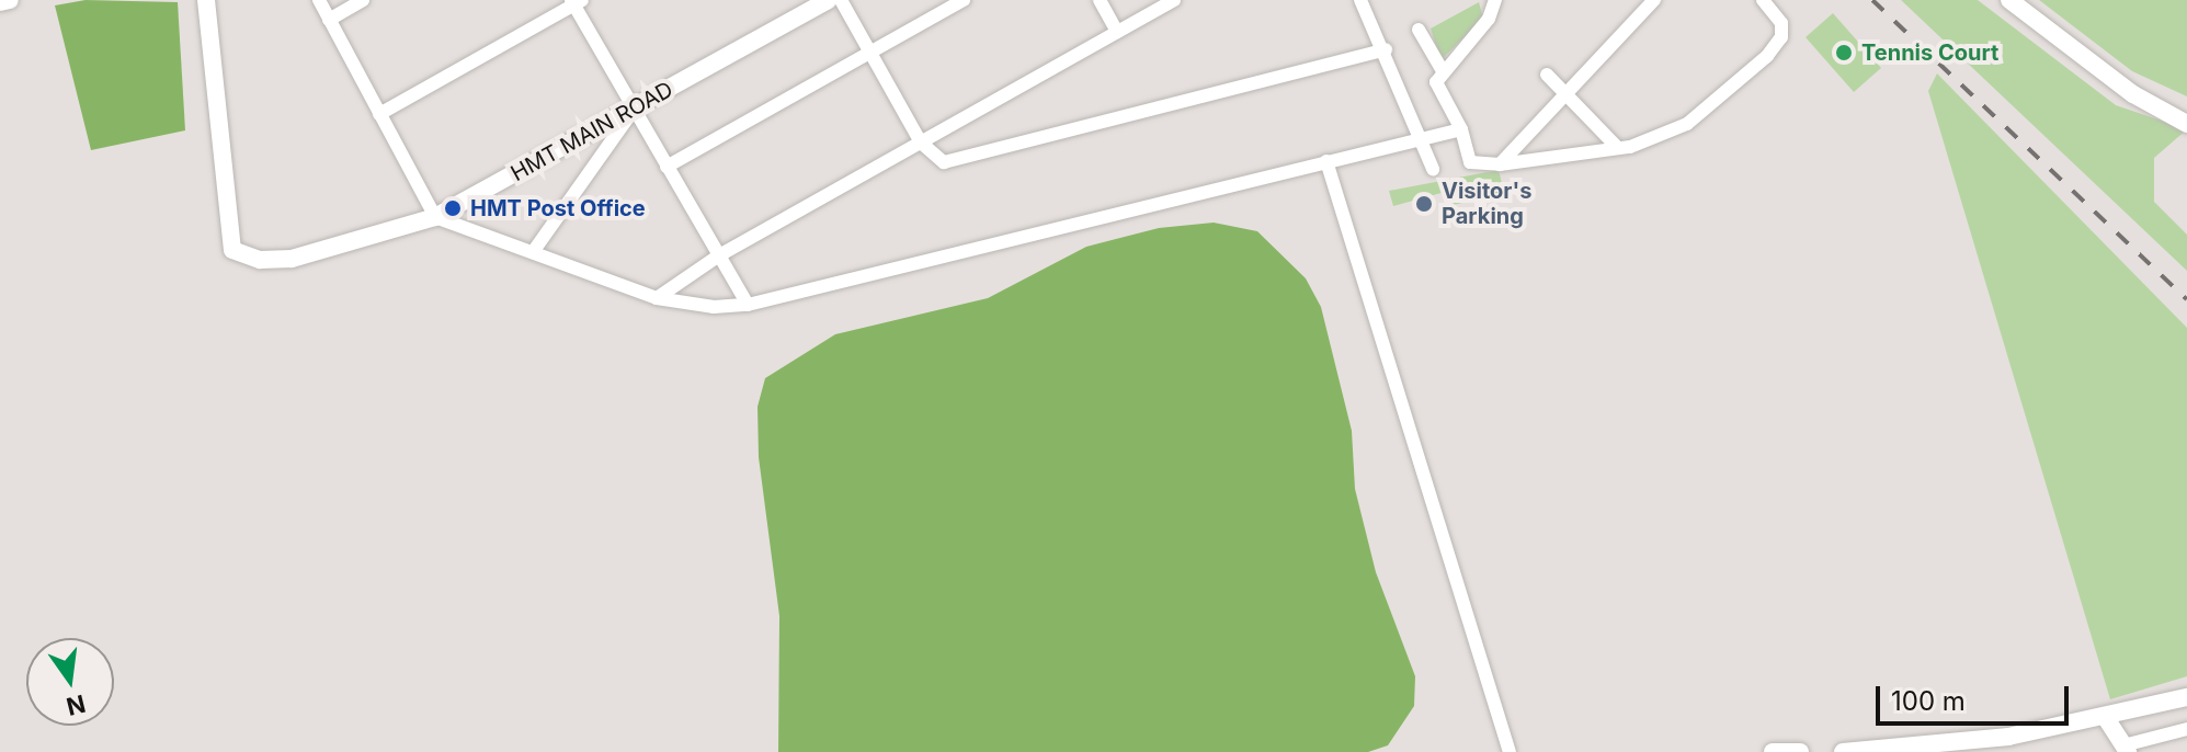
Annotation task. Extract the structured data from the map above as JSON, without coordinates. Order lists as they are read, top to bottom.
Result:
{
  "streets": {
    "street": ["HMT MAIN ROAD"]
  },
  "places": ["Tennis Court", "Visitor's Parking", "HMT Post Office"],
  "scale_bar": "100 m",
  "north": "bottom"
}
